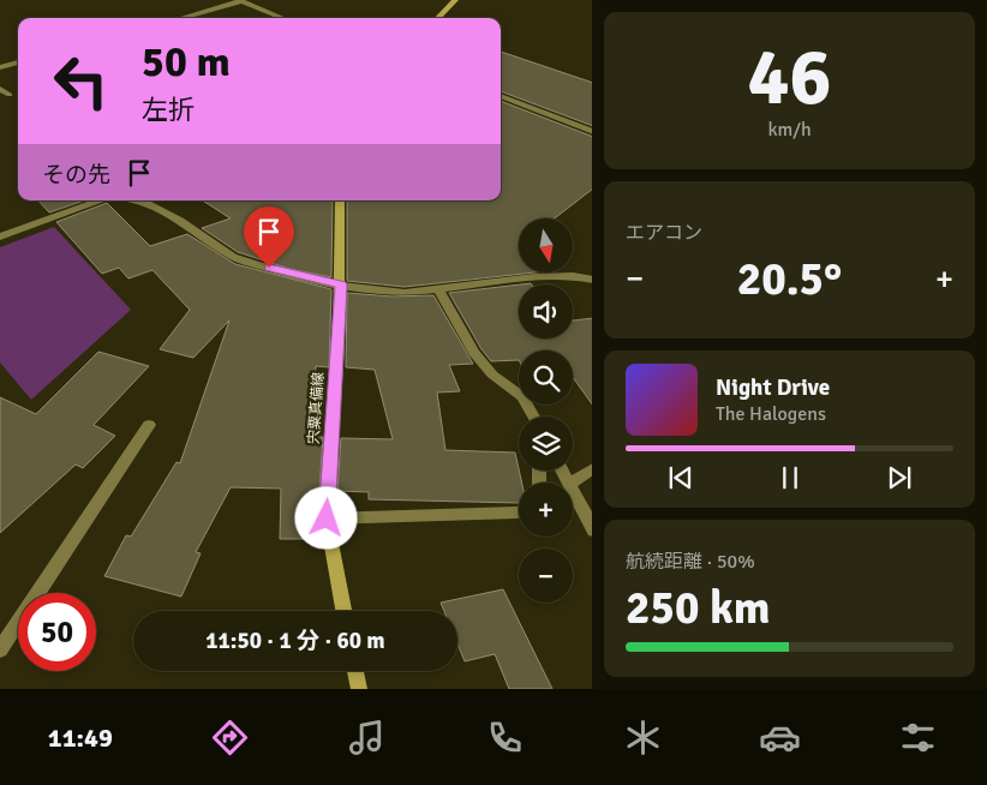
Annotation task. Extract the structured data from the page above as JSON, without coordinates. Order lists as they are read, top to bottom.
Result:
{
  "streets": {
    "main road": ["宍粟真備線"]
  },
  "north": "bottom",
  "page": {
    "tile": [
      ["46", "km/h"],
      "エアコン",
      ["航続距離 · 50%", "250 km"]
    ],
    "turn": ["50 m", "左折"],
    "then": "その先",
    "map_buttons": ["+", "−"],
    "heat": ["−", "20.5°", "+"],
    "song": ["Night Drive", "The Halogens"],
    "limit": "50",
    "trip": "11:50 · 1 分 · 60 m",
    "tabs": "11:49"
  }
}
